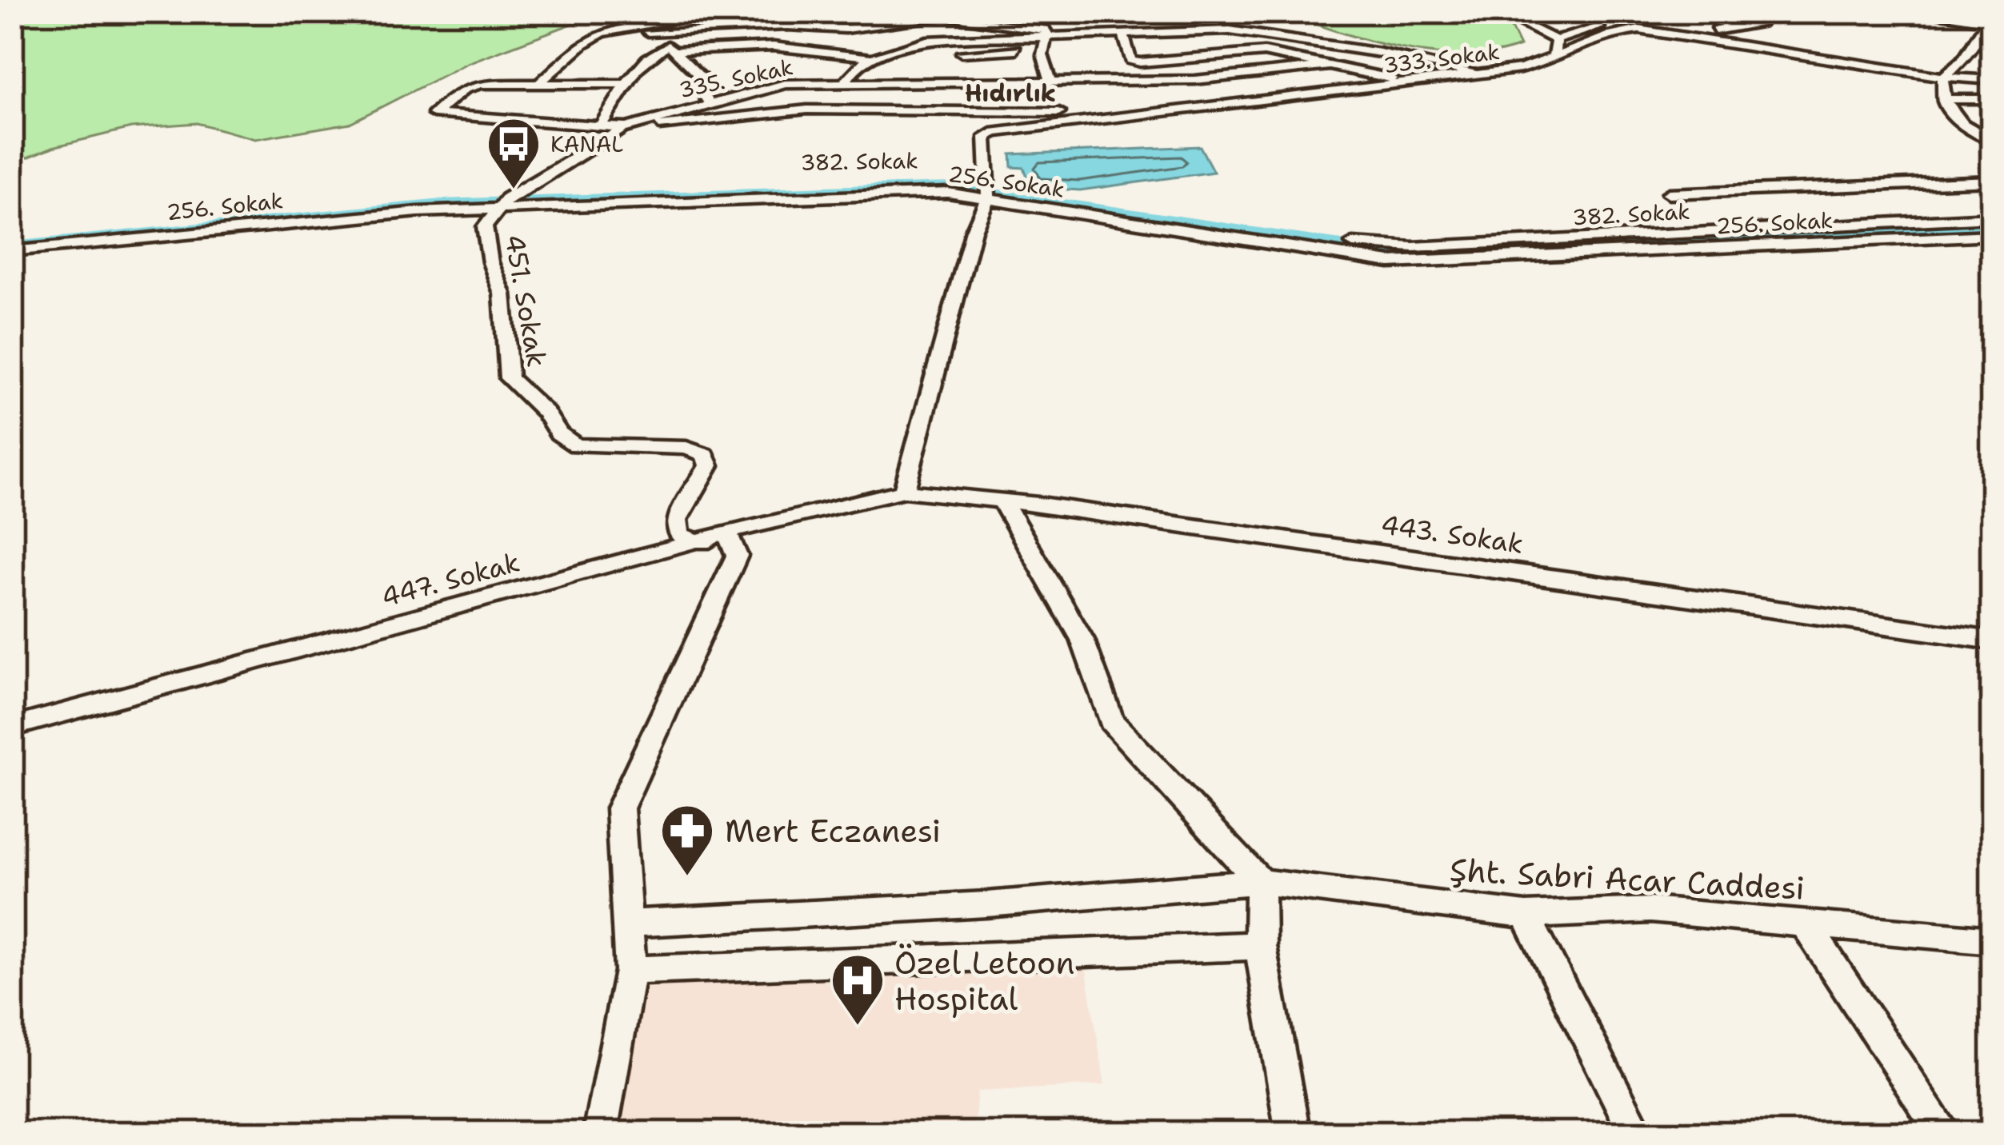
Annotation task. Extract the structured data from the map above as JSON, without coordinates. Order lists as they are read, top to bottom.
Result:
{
  "streets": {
    "street": [
      "333. Sokak",
      "335. Sokak",
      "382. Sokak",
      "256. Sokak",
      "451. Sokak",
      "443. Sokak",
      "447. Sokak",
      "Şht. Sabri Acar Caddesi"
    ]
  },
  "crossings": [
    ["333. Sokak", "382. Sokak"],
    ["333. Sokak", "256. Sokak"],
    ["335. Sokak", "382. Sokak"],
    ["335. Sokak", "256. Sokak"],
    ["335. Sokak", "451. Sokak"],
    ["382. Sokak", "256. Sokak"],
    ["382. Sokak", "451. Sokak"],
    ["256. Sokak", "451. Sokak"],
    ["451. Sokak", "447. Sokak"],
    ["443. Sokak", "447. Sokak"]
  ],
  "districts": ["Hıdırlık"],
  "places": {
    "bus stop": ["KANAL"],
    "pharmacy": ["Mert Eczanesi"],
    "hospital": ["Özel Letoon Hospital"]
  }
}
